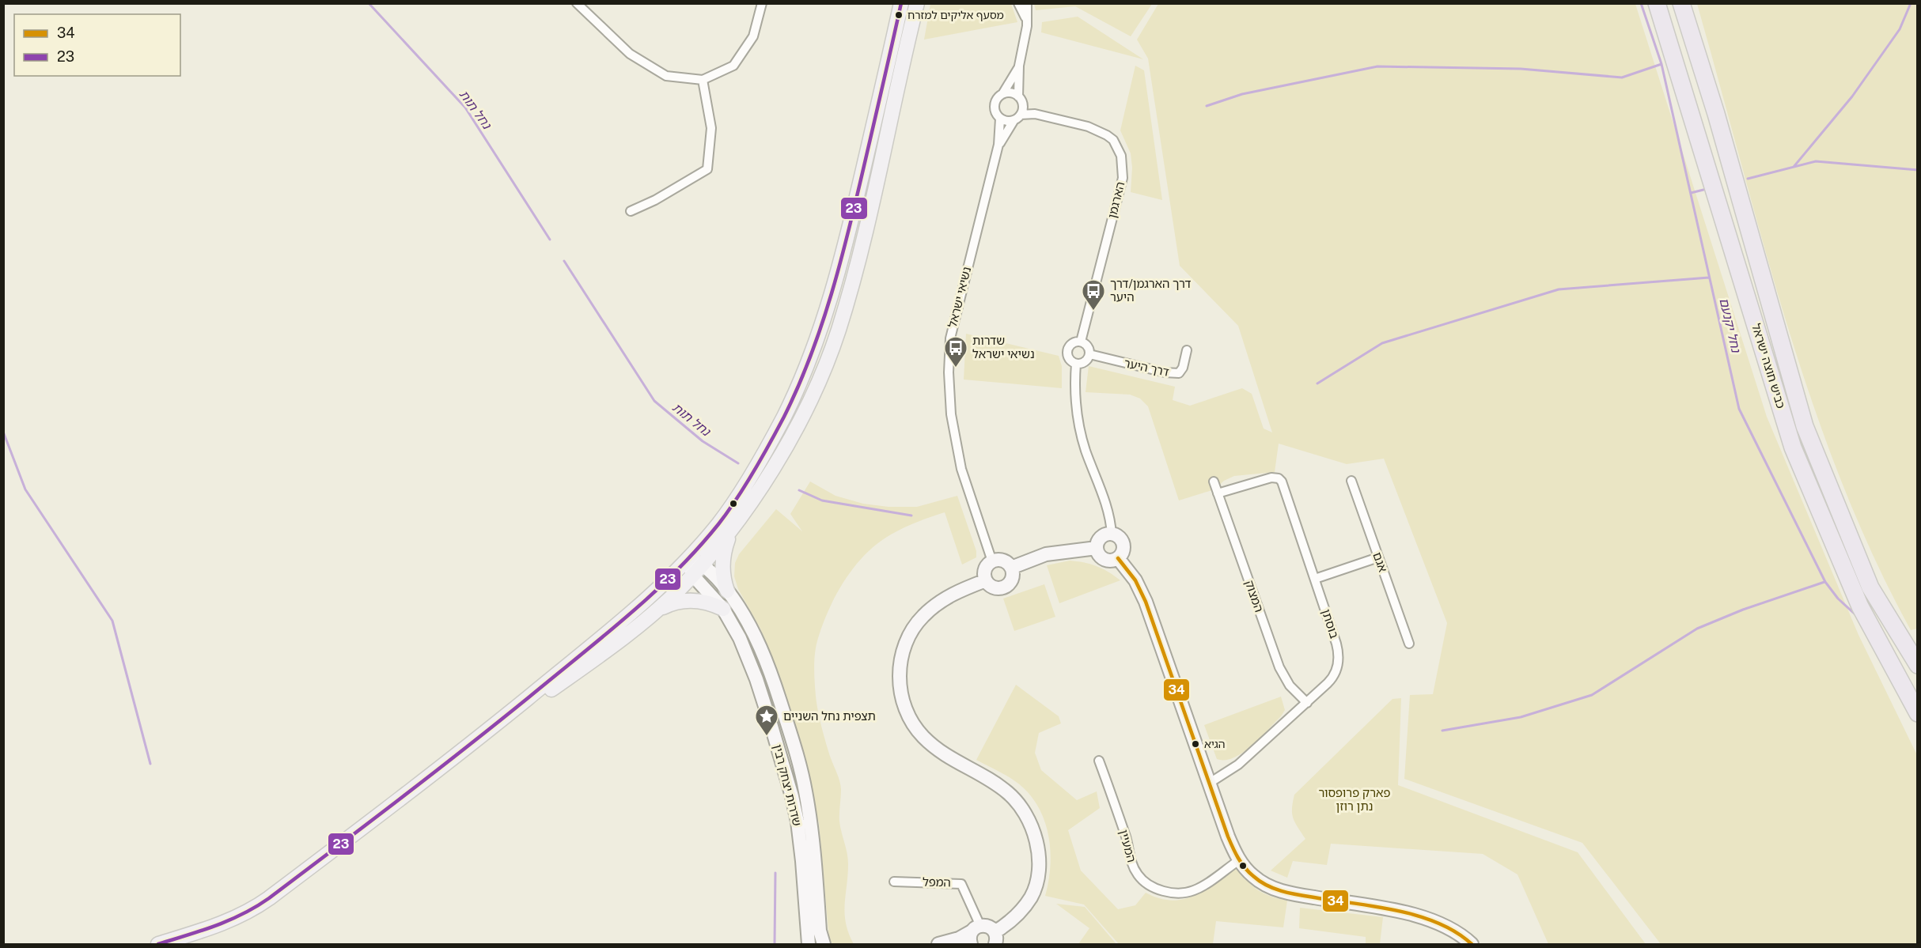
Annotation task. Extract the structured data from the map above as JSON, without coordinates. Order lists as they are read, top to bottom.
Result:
{
  "streets": {
    "highway": ["כביש חוצה ישראל"],
    "street": [
      "הארגמן",
      "נשיאי ישראל",
      "דרך היער",
      "אגם",
      "המצוק",
      "בוסתן",
      "שדרות יצחק רבין",
      "המעיין",
      "המפל"
    ]
  },
  "crossings": [
    ["הארגמן", "נשיאי ישראל"],
    ["הארגמן", "דרך היער"],
    ["המצוק", "בוסתן"]
  ],
  "water": ["נחל תות", "נחל יקנעם"],
  "parks": ["פארק פרופסור נתן רוזן"],
  "places": {
    "other": ["מסעף אליקים למזרח", "הגיא"],
    "bus stop": ["דרך הארגמן/דרך היער", "שדרות נשיאי ישראל"],
    "place": ["תצפית נחל השניים"]
  },
  "lines": ["transit line 23", "transit line 34"],
  "legend": ["34", "23"]
}
